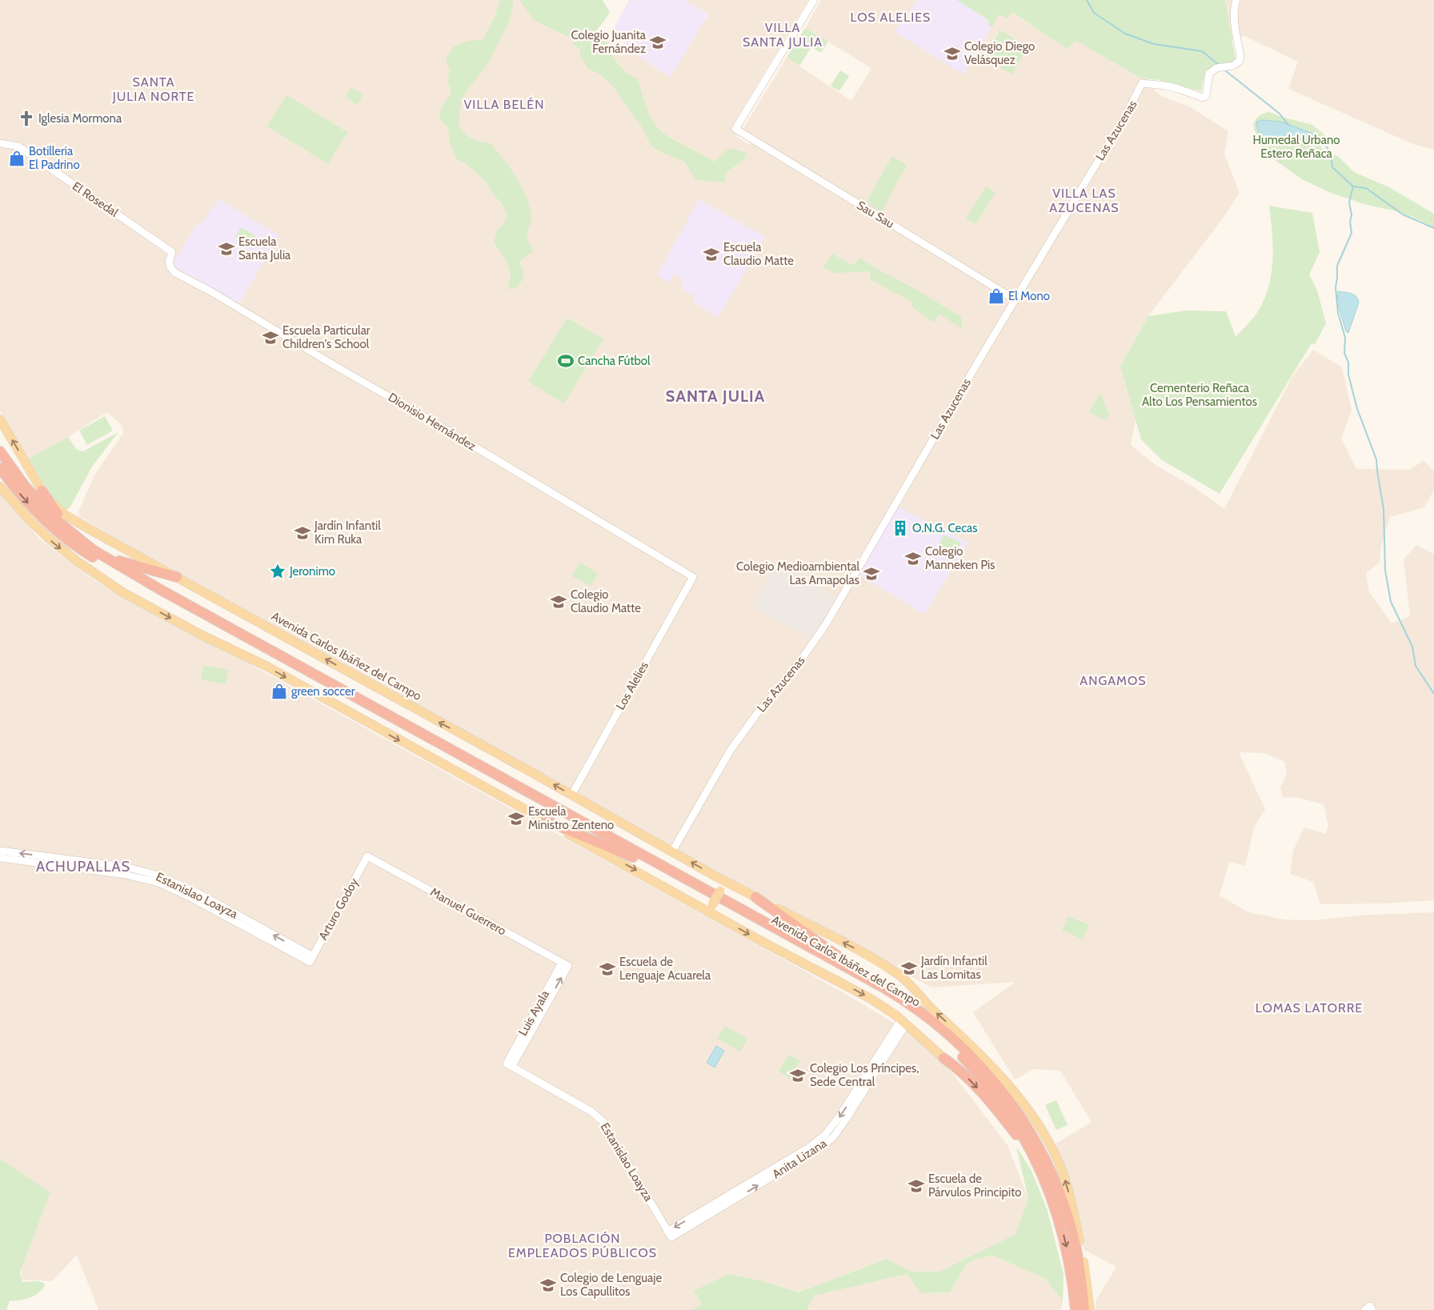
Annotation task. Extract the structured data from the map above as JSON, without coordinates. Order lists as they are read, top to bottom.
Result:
{
  "streets": {
    "highway": ["Avenida Carlos Ibáñez del Campo"],
    "street": [
      "Las Azucenas",
      "El Rosedal",
      "Sau Sau",
      "Dionisio Hernández",
      "Los Alelies",
      "Estanislao Loayza",
      "Arturo Godoy",
      "Manuel Guerrero",
      "Luis Ayala",
      "Anita Lizana"
    ]
  },
  "crossings": [
    ["Las Azucenas", "Sau Sau"],
    ["Las Azucenas", "Avenida Carlos Ibáñez del Campo"],
    ["El Rosedal", "Dionisio Hernández"],
    ["Dionisio Hernández", "Los Alelies"],
    ["Avenida Carlos Ibáñez del Campo", "Los Alelies"],
    ["Avenida Carlos Ibáñez del Campo", "Anita Lizana"],
    ["Estanislao Loayza", "Arturo Godoy"],
    ["Estanislao Loayza", "Luis Ayala"],
    ["Estanislao Loayza", "Anita Lizana"],
    ["Arturo Godoy", "Manuel Guerrero"],
    ["Manuel Guerrero", "Luis Ayala"]
  ],
  "districts": [
    "LOS ALELIES",
    "VILLA SANTA JULIA",
    "SANTA JULIA NORTE",
    "VILLA BELÉN",
    "VILLA LAS AZUCENAS",
    "SANTA JULIA",
    "ANGAMOS",
    "ACHUPALLAS",
    "LOMAS LATORRE",
    "POBLACIÓN EMPLEADOS PÚBLICOS"
  ],
  "parks": ["Humedal Urbano Estero Reñaca", "Cementerio Reñaca Alto Los Pensamientos"],
  "places": {
    "school or university": [
      "Colegio Juanita Fernández",
      "Colegio Diego Velásquez",
      "Escuela Santa Julia",
      "Escuela Claudio Matte",
      "Escuela Particular Children's School",
      "Jardín Infantil Kim Ruka",
      "Colegio Manneken Pis",
      "Colegio Medioambiental Las Amapolas",
      "Colegio Claudio Matte",
      "Escuela Ministro Zenteno",
      "Jardín Infantil Las Lomitas",
      "Escuela de Lenguaje Acuarela",
      "Colegio Los Príncipes, Sede Central",
      "Escuela de Párvulos Principito",
      "Colegio de Lenguaje Los Capullitos"
    ],
    "church": ["Iglesia Mormona"],
    "shop": ["Botilleria El Padrino", "El Mono", "green soccer"],
    "sports": ["Cancha Fútbol"],
    "building": ["O.N.G. Cecas"],
    "place": ["Jeronimo"]
  }
}
